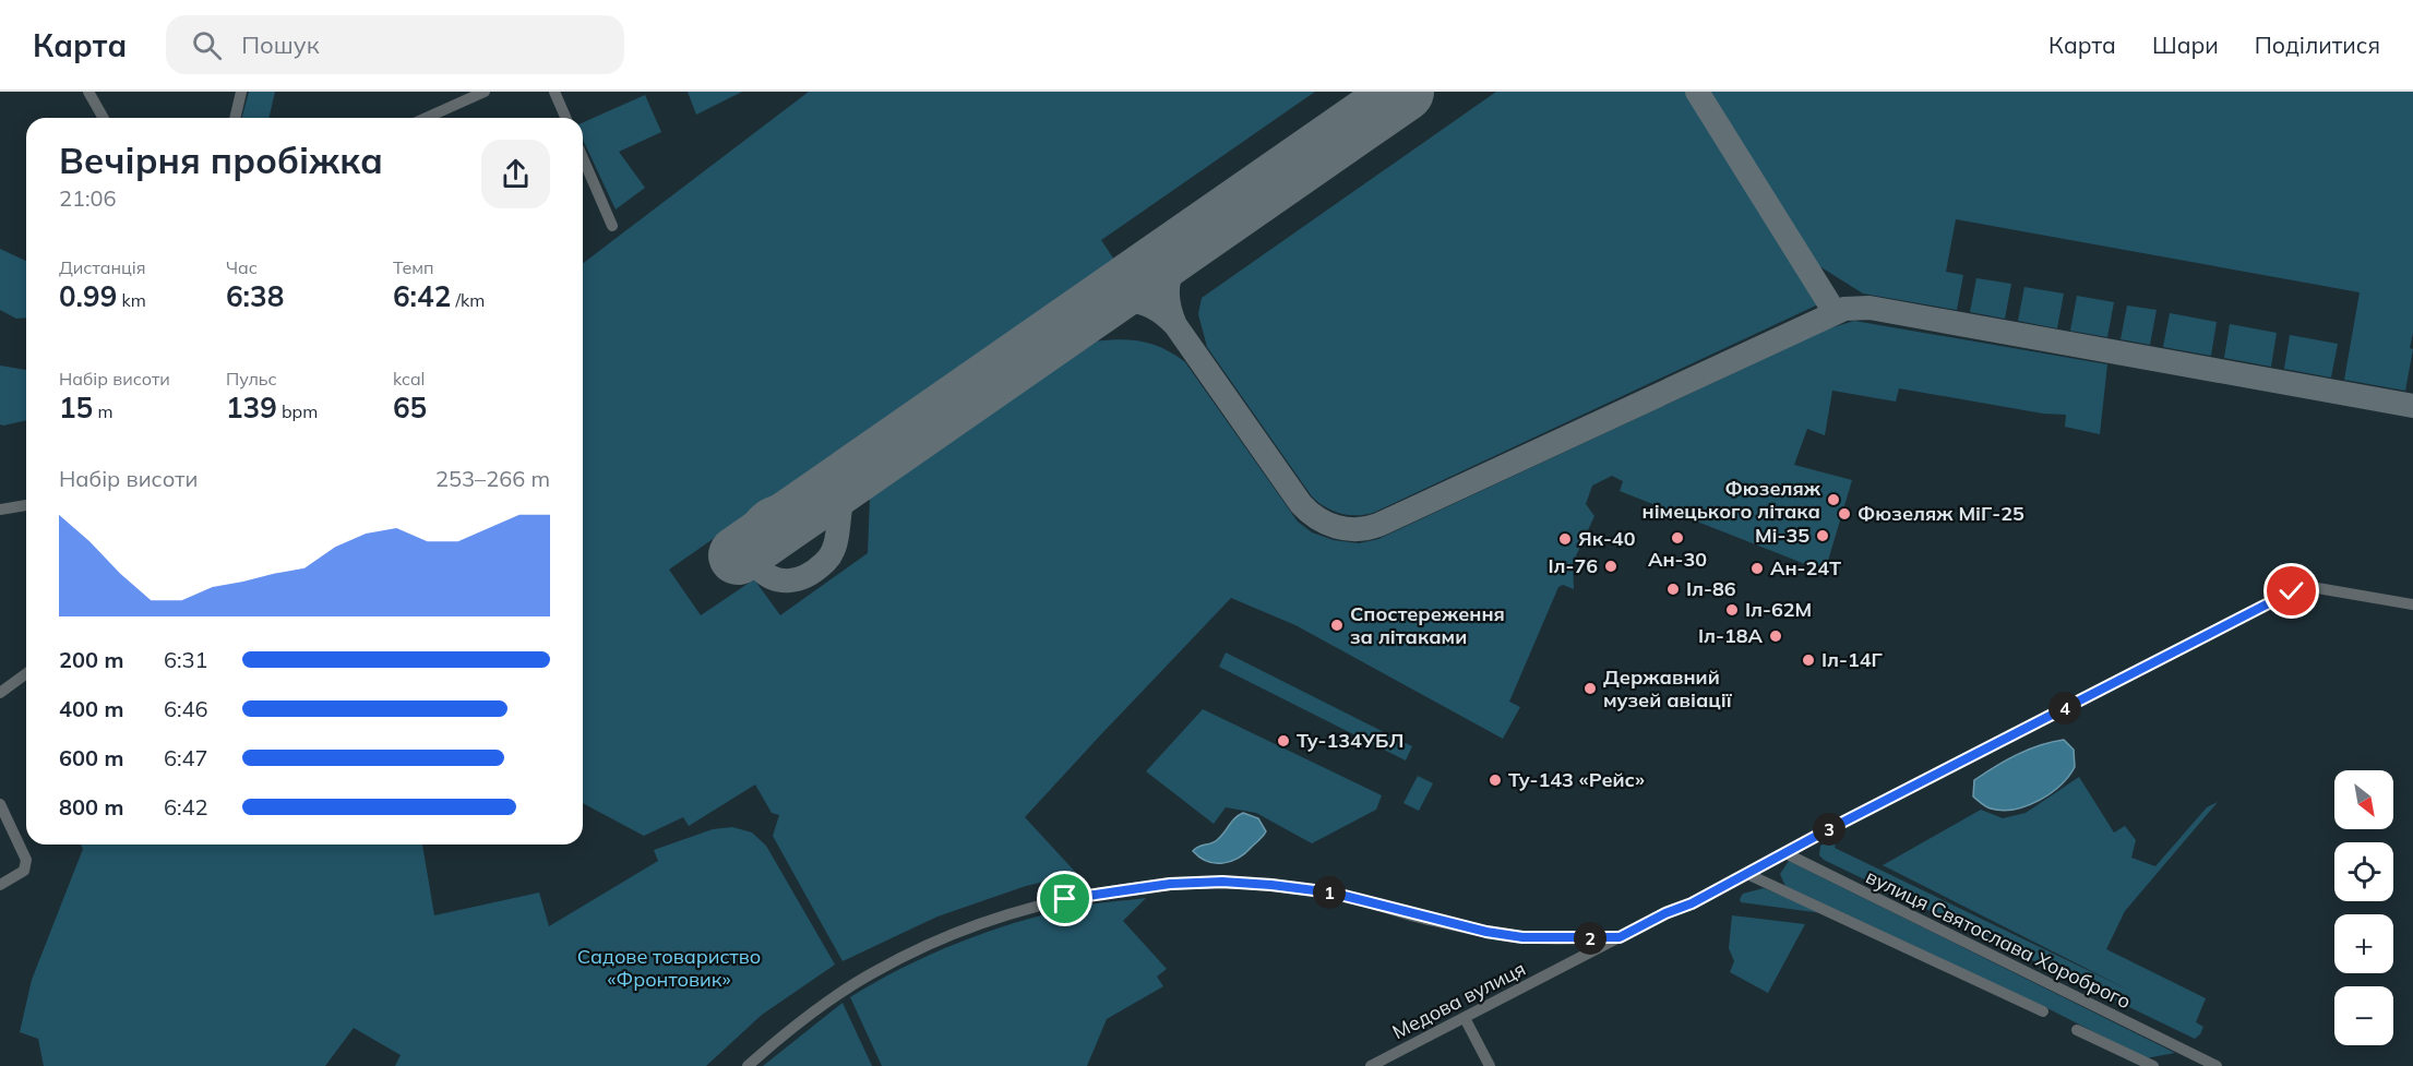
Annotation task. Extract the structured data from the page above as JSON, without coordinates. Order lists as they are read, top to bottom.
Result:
{
  "streets": {
    "street": ["вулиця Святослава Хороброго", "Медова вулиця"]
  },
  "crossings": [
    ["вулиця Святослава Хороброго", "Медова вулиця"]
  ],
  "parks": ["Садове товариство «Фронтовик»"],
  "places": [
    "Фюзеляж німецького літака",
    "Фюзеляж МіГ-25",
    "Мі-35",
    "Ан-30",
    "Як-40",
    "Іл-76",
    "Ан-24Т",
    "Іл-86",
    "Іл-62М",
    "Спостереження за літаками",
    "Іл-18А",
    "Іл-14Г",
    "Державний музей авіації",
    "Ту-134УБЛ",
    "Ту-143 «Рейс»"
  ],
  "north": "bottom right",
  "page": {
    "header": "Карта",
    "search": "Пошук",
    "nav": ["Карта", "Шари", "Поділитися"],
    "heading": ["Вечірня пробіжка", "21:06"],
    "stats": [
      ["Дистанція", "0.99 km"],
      ["Час", "6:38"],
      ["Темп", "6:42 /km"],
      ["Набір висоти", "15 m"],
      ["Пульс", "139 bpm"],
      ["kcal", "65"]
    ],
    "chart": ["Набір висоти", "253–266 m"],
    "list": [
      {
        "name": "200 m",
        "note": "6:31"
      },
      {
        "name": "400 m",
        "note": "6:46"
      },
      {
        "name": "600 m",
        "note": "6:47"
      },
      {
        "name": "800 m",
        "note": "6:42"
      }
    ],
    "pins": [
      "4",
      "3",
      "1",
      "2"
    ],
    "map_buttons": ["+", "−"]
  }
}
